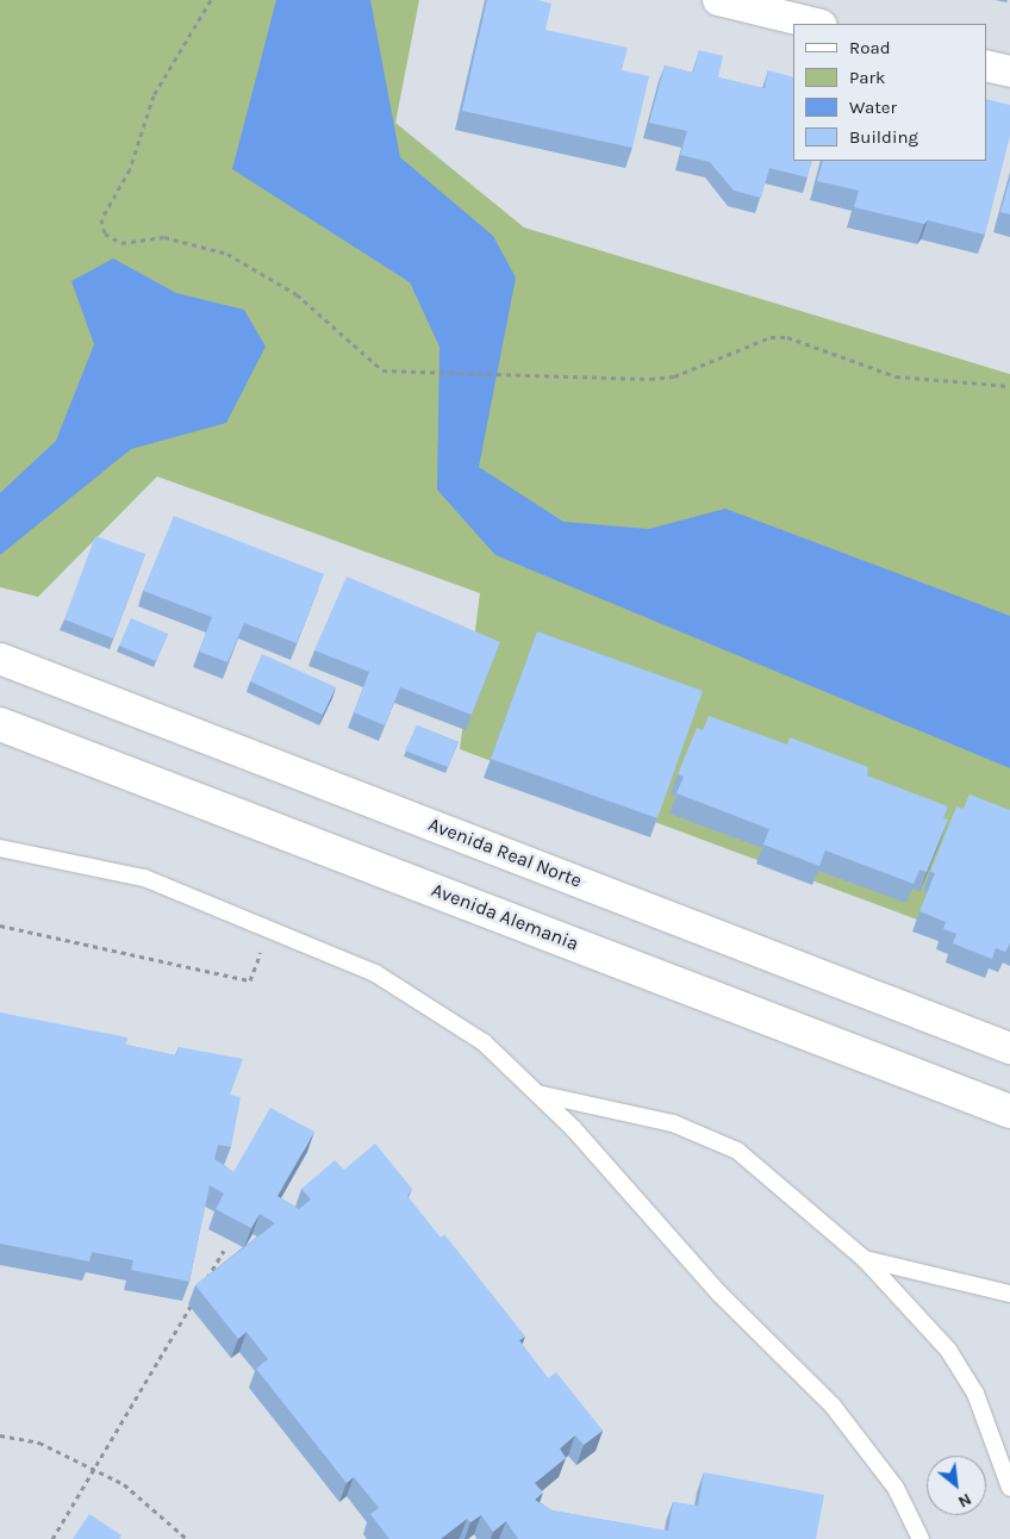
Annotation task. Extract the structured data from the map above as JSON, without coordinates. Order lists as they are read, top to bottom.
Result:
{
  "streets": {
    "street": ["Avenida Real Norte", "Avenida Alemania"]
  },
  "legend": [
    "Road",
    "Park",
    "Water",
    "Building"
  ],
  "north": "bottom right"
}
